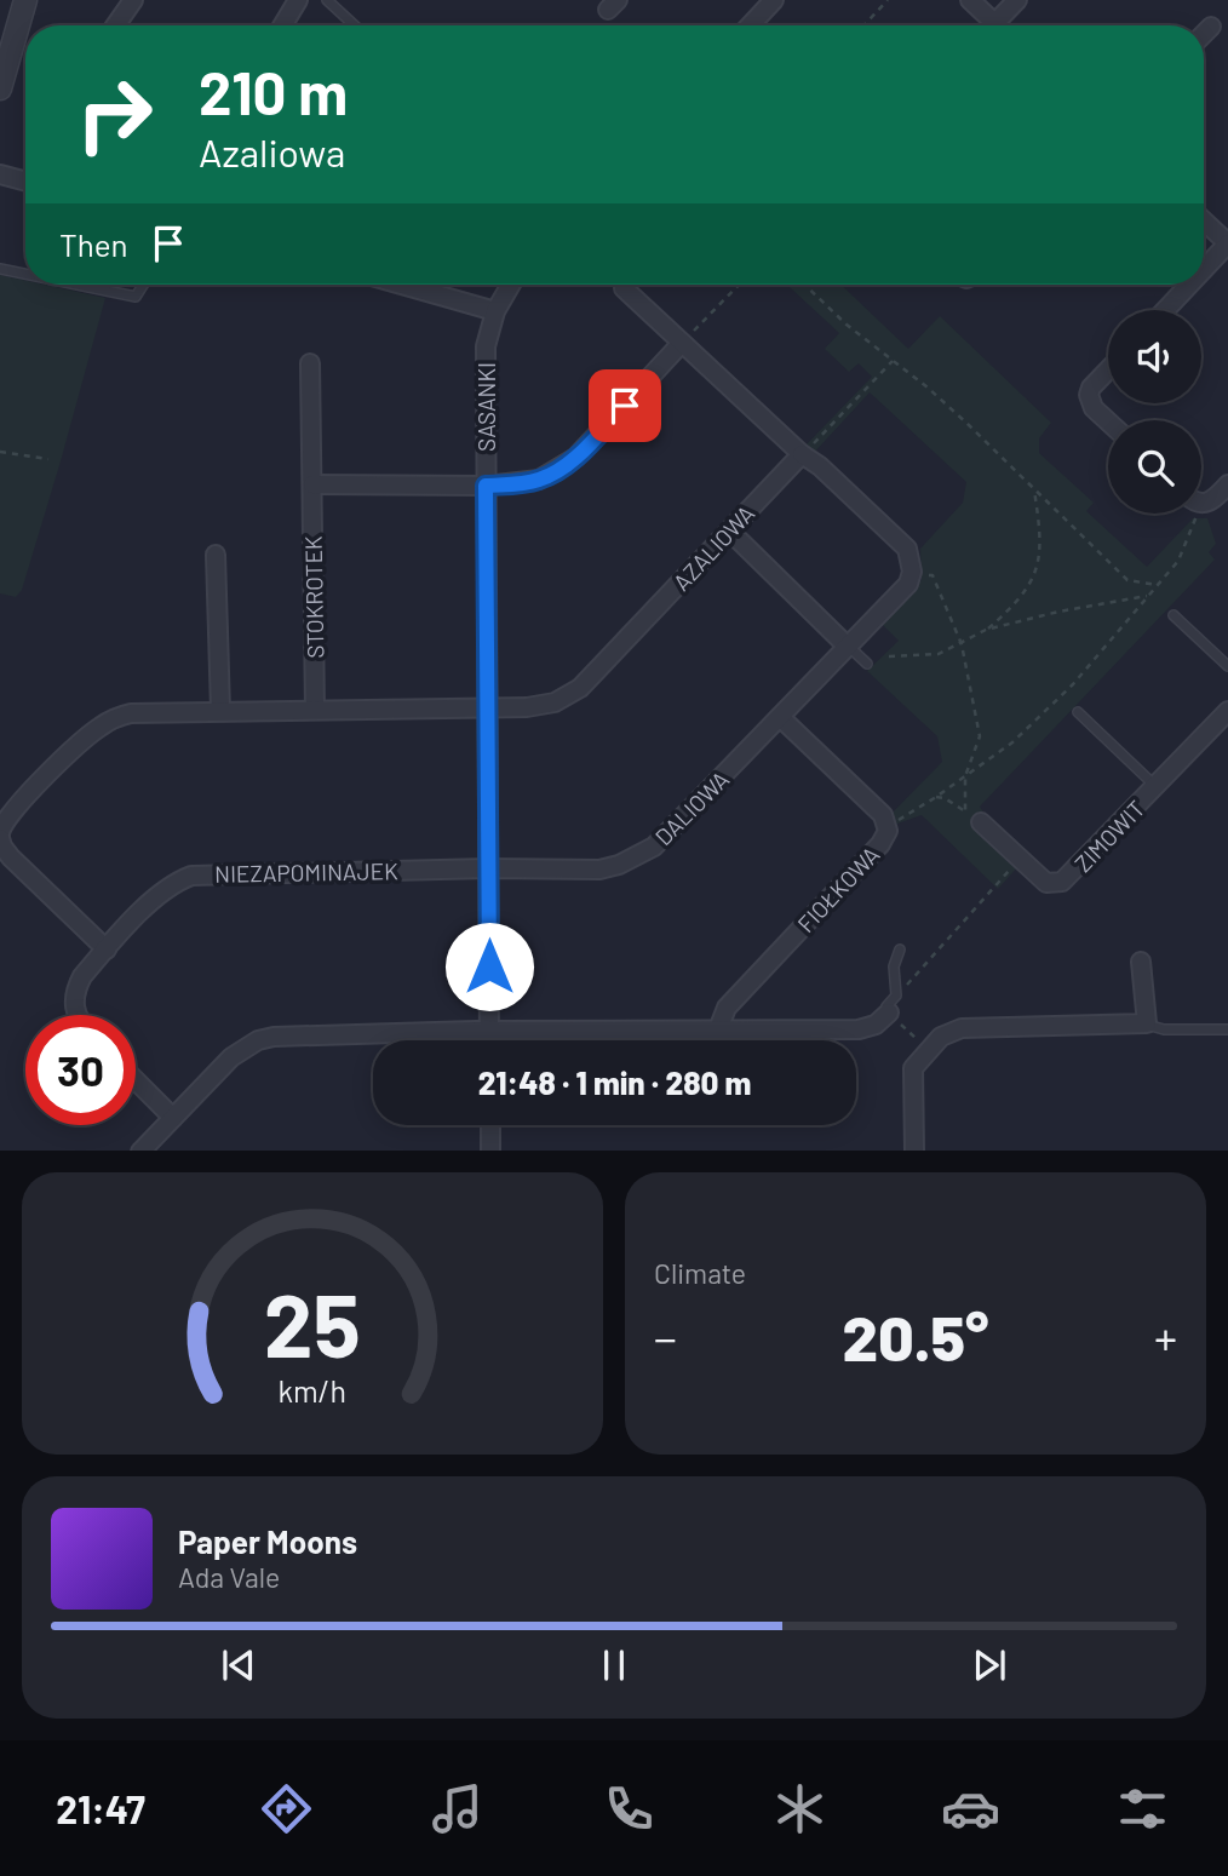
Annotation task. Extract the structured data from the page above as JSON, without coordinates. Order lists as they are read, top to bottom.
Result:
{
  "streets": {
    "street": [
      "SASANKI",
      "AZALIOWA",
      "STOKROTEK",
      "DALIOWA",
      "ZIMOWIT",
      "NIEZAPOMINAJEK",
      "FIOŁKOWA"
    ]
  },
  "crossings": [
    ["SASANKI", "AZALIOWA"],
    ["SASANKI", "DALIOWA"],
    ["SASANKI", "NIEZAPOMINAJEK"],
    ["DALIOWA", "NIEZAPOMINAJEK"],
    ["DALIOWA", "FIOŁKOWA"]
  ],
  "page": {
    "turn": ["210 m", "Azaliowa"],
    "then": "Then",
    "limit": "30",
    "trip": "21:48 · 1 min · 280 m",
    "tile": "Climate",
    "heat": ["−", "20.5°", "+"],
    "song": ["Paper Moons", "Ada Vale"],
    "tabs": "21:47",
    "gauge": ["25", "km/h"]
  }
}
